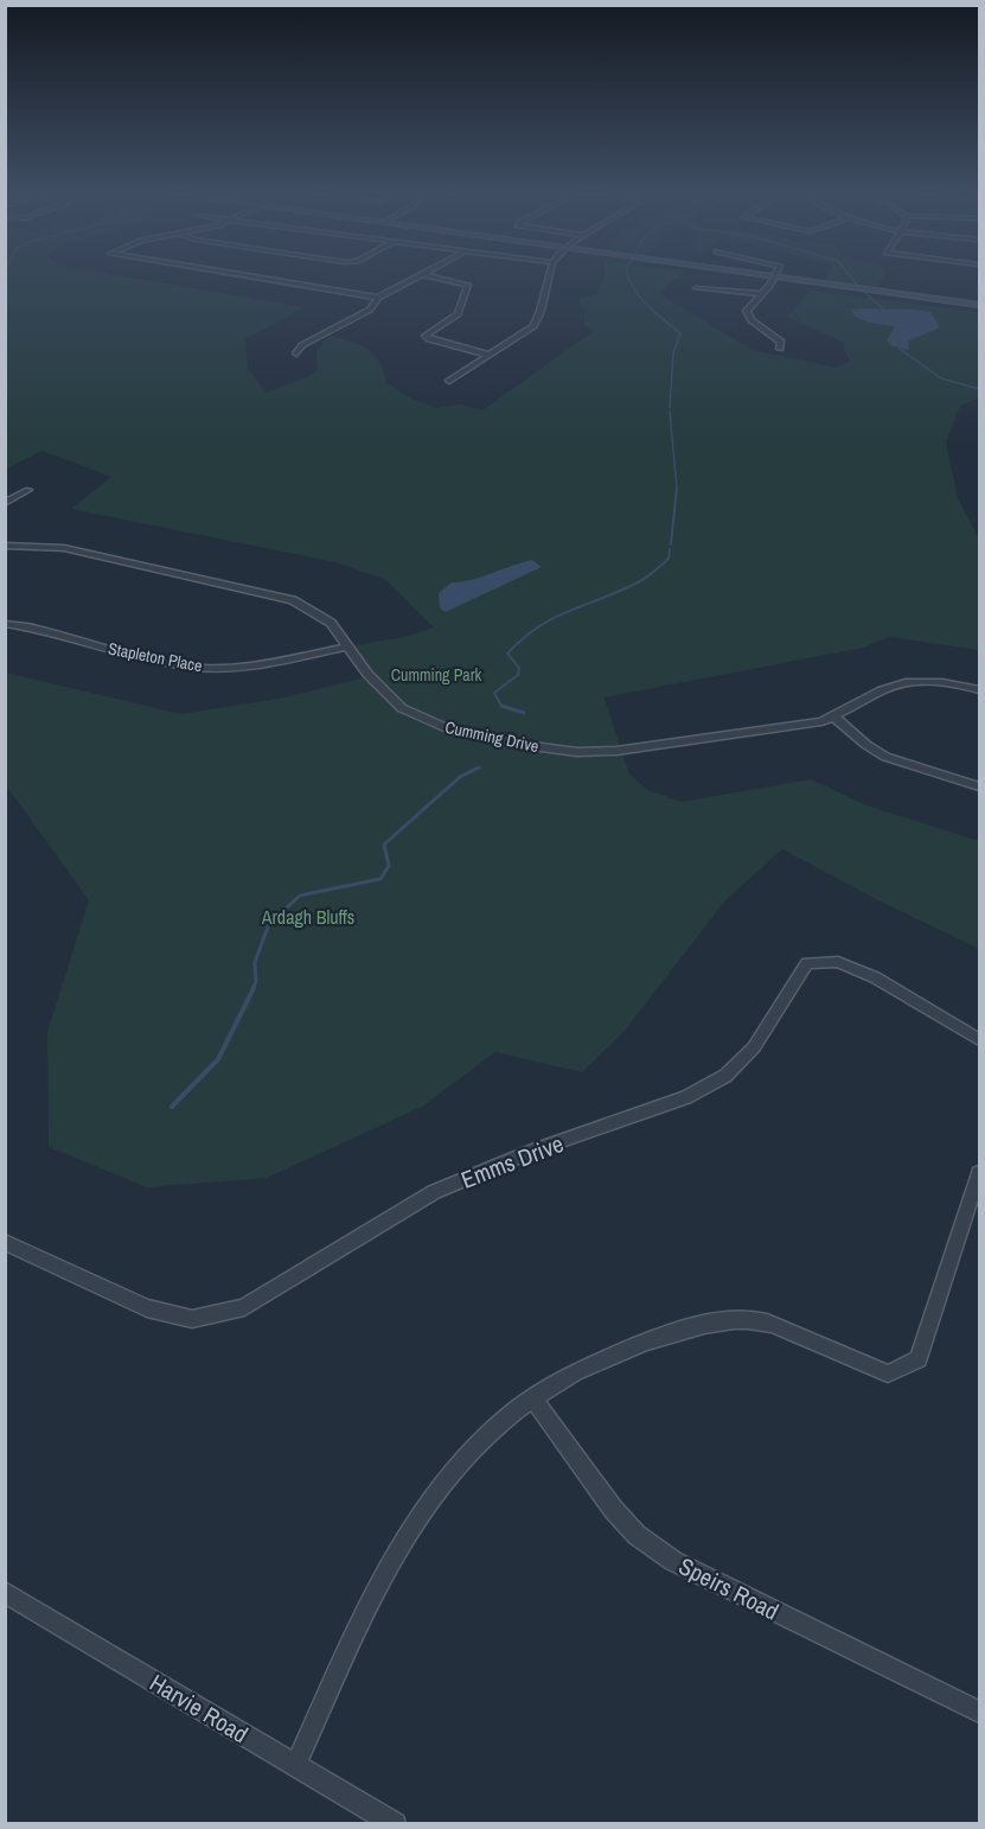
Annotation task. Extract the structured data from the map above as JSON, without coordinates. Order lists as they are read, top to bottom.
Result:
{
  "streets": {
    "street": [
      "Stapleton Place",
      "Cumming Drive",
      "Emms Drive",
      "Speirs Road",
      "Harvie Road"
    ]
  },
  "crossings": [
    ["Stapleton Place", "Cumming Drive"]
  ],
  "parks": ["Cumming Park", "Ardagh Bluffs"]
}
